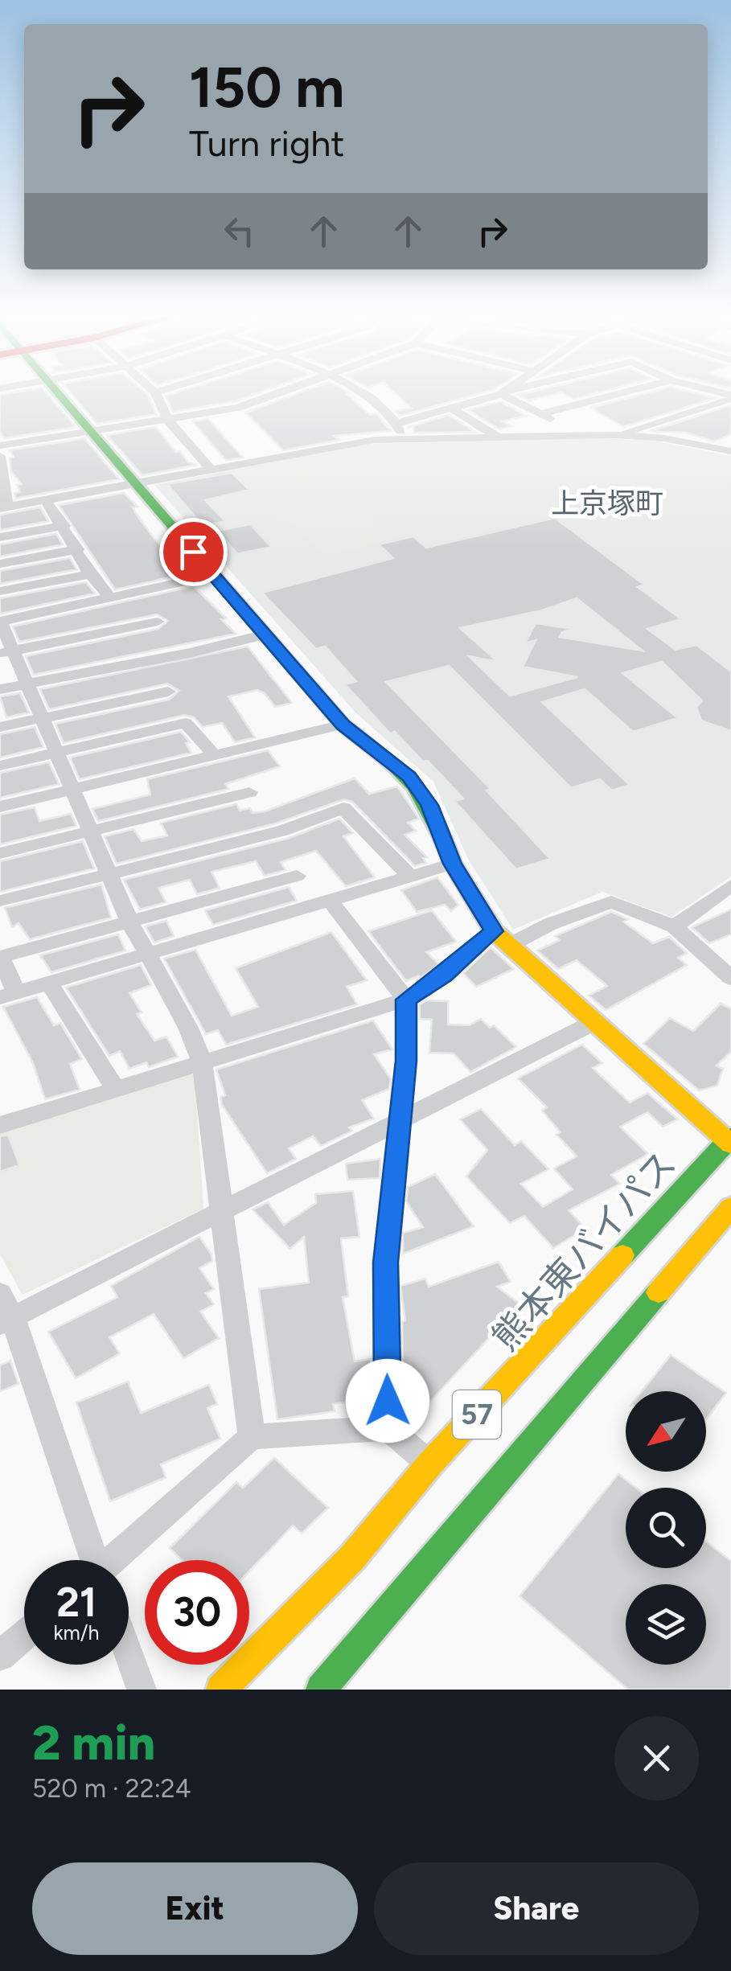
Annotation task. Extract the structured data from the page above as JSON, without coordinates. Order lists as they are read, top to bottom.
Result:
{
  "streets": {
    "main road": ["熊本東バイパス", "57"]
  },
  "districts": ["上京塚町"],
  "north": "bottom left",
  "page": {
    "turn": ["150 m", "Turn right"],
    "speed": "21 km/h",
    "limit": "30",
    "heading": ["2 min", "520 m · 22:24"],
    "buttons": ["Exit", "Share"]
  }
}
